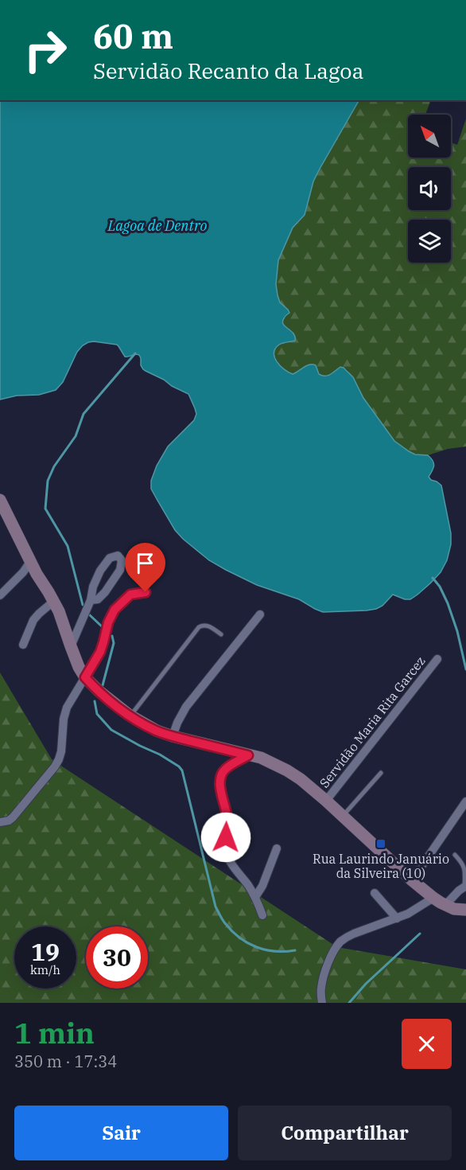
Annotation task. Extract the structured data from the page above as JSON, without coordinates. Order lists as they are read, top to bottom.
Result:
{
  "streets": {
    "street": ["Servidão Maria Rita Garcez"]
  },
  "water": ["Lagoa de Dentro"],
  "places": {
    "transit": ["Rua Laurindo Januário da Silveira (10)"]
  },
  "north": "top left",
  "page": {
    "turn": ["60 m", "Servidão Recanto da Lagoa"],
    "speed": "19 km/h",
    "limit": "30",
    "heading": ["1 min", "350 m · 17:34"],
    "buttons": ["Sair", "Compartilhar"]
  }
}
